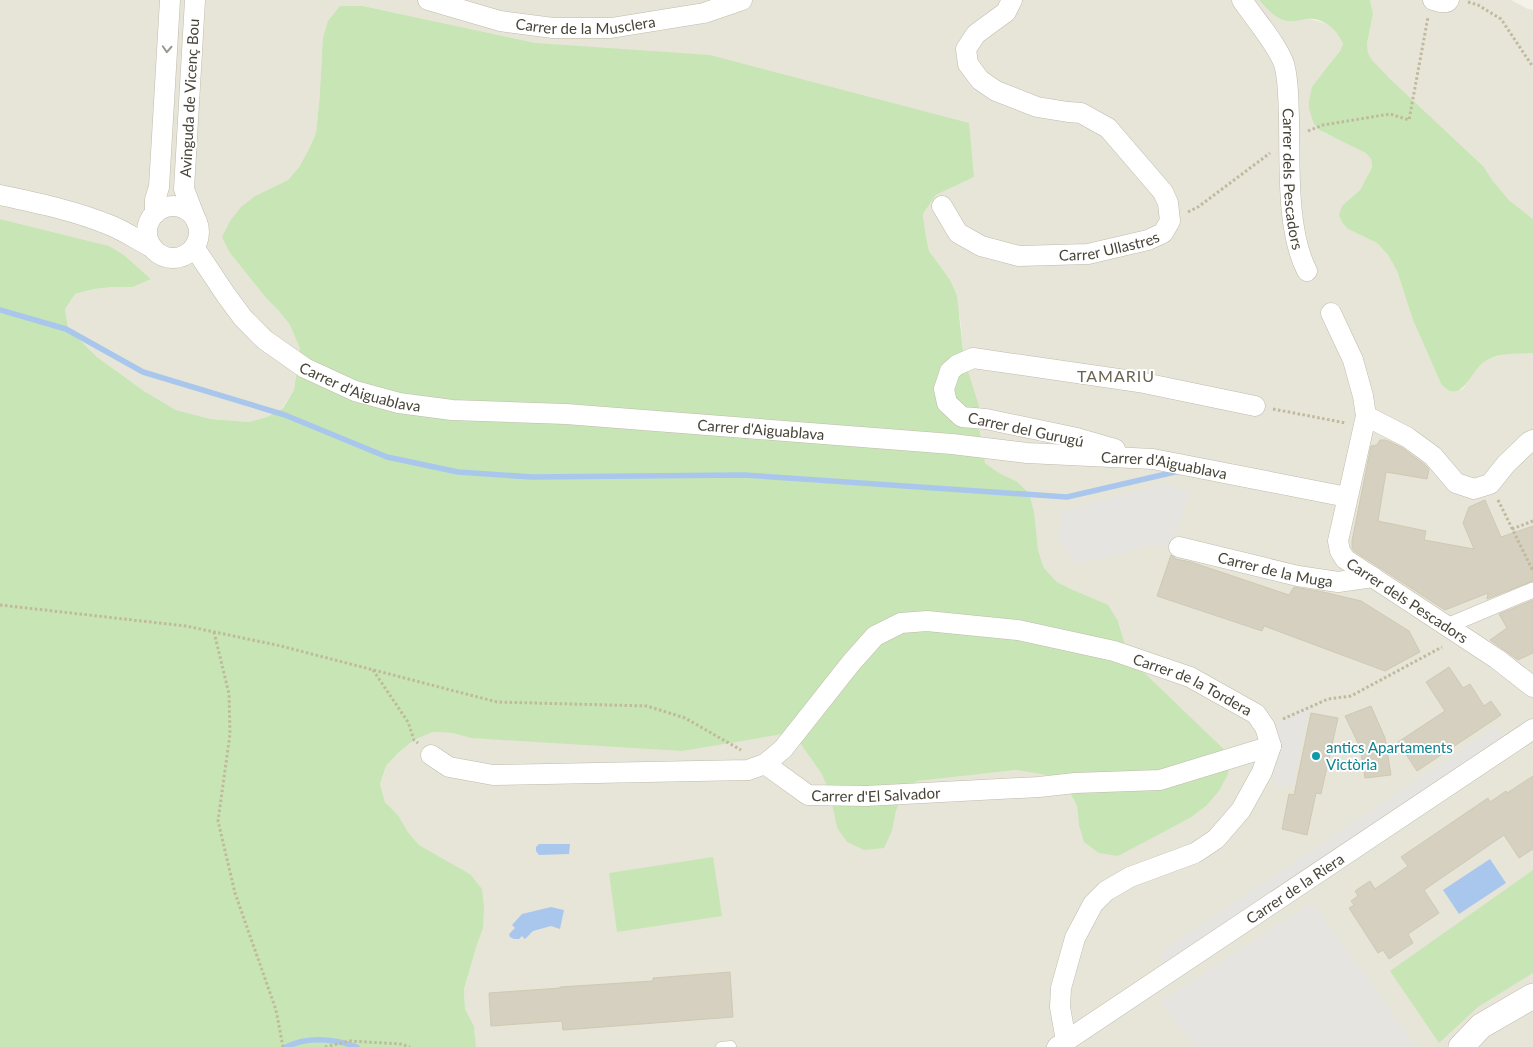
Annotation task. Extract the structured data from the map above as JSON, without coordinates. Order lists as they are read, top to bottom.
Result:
{
  "streets": {
    "street": [
      "Carrer de la Musclera",
      "Avinguda de Vicenç Bou",
      "Carrer dels Pescadors",
      "Carrer Ullastres",
      "Carrer d'Aiguablava",
      "Carrer del Gurugú",
      "Carrer de la Muga",
      "Carrer de la Tordera",
      "Carrer d'El Salvador",
      "Carrer de la Riera"
    ]
  },
  "crossings": [
    ["Avinguda de Vicenç Bou", "Carrer d'Aiguablava"],
    ["Carrer dels Pescadors", "Carrer d'Aiguablava"],
    ["Carrer dels Pescadors", "Carrer de la Muga"],
    ["Carrer d'Aiguablava", "Carrer del Gurugú"],
    ["Carrer de la Tordera", "Carrer d'El Salvador"]
  ],
  "districts": ["TAMARIU"],
  "places": ["antics Apartaments Victòria"]
}
